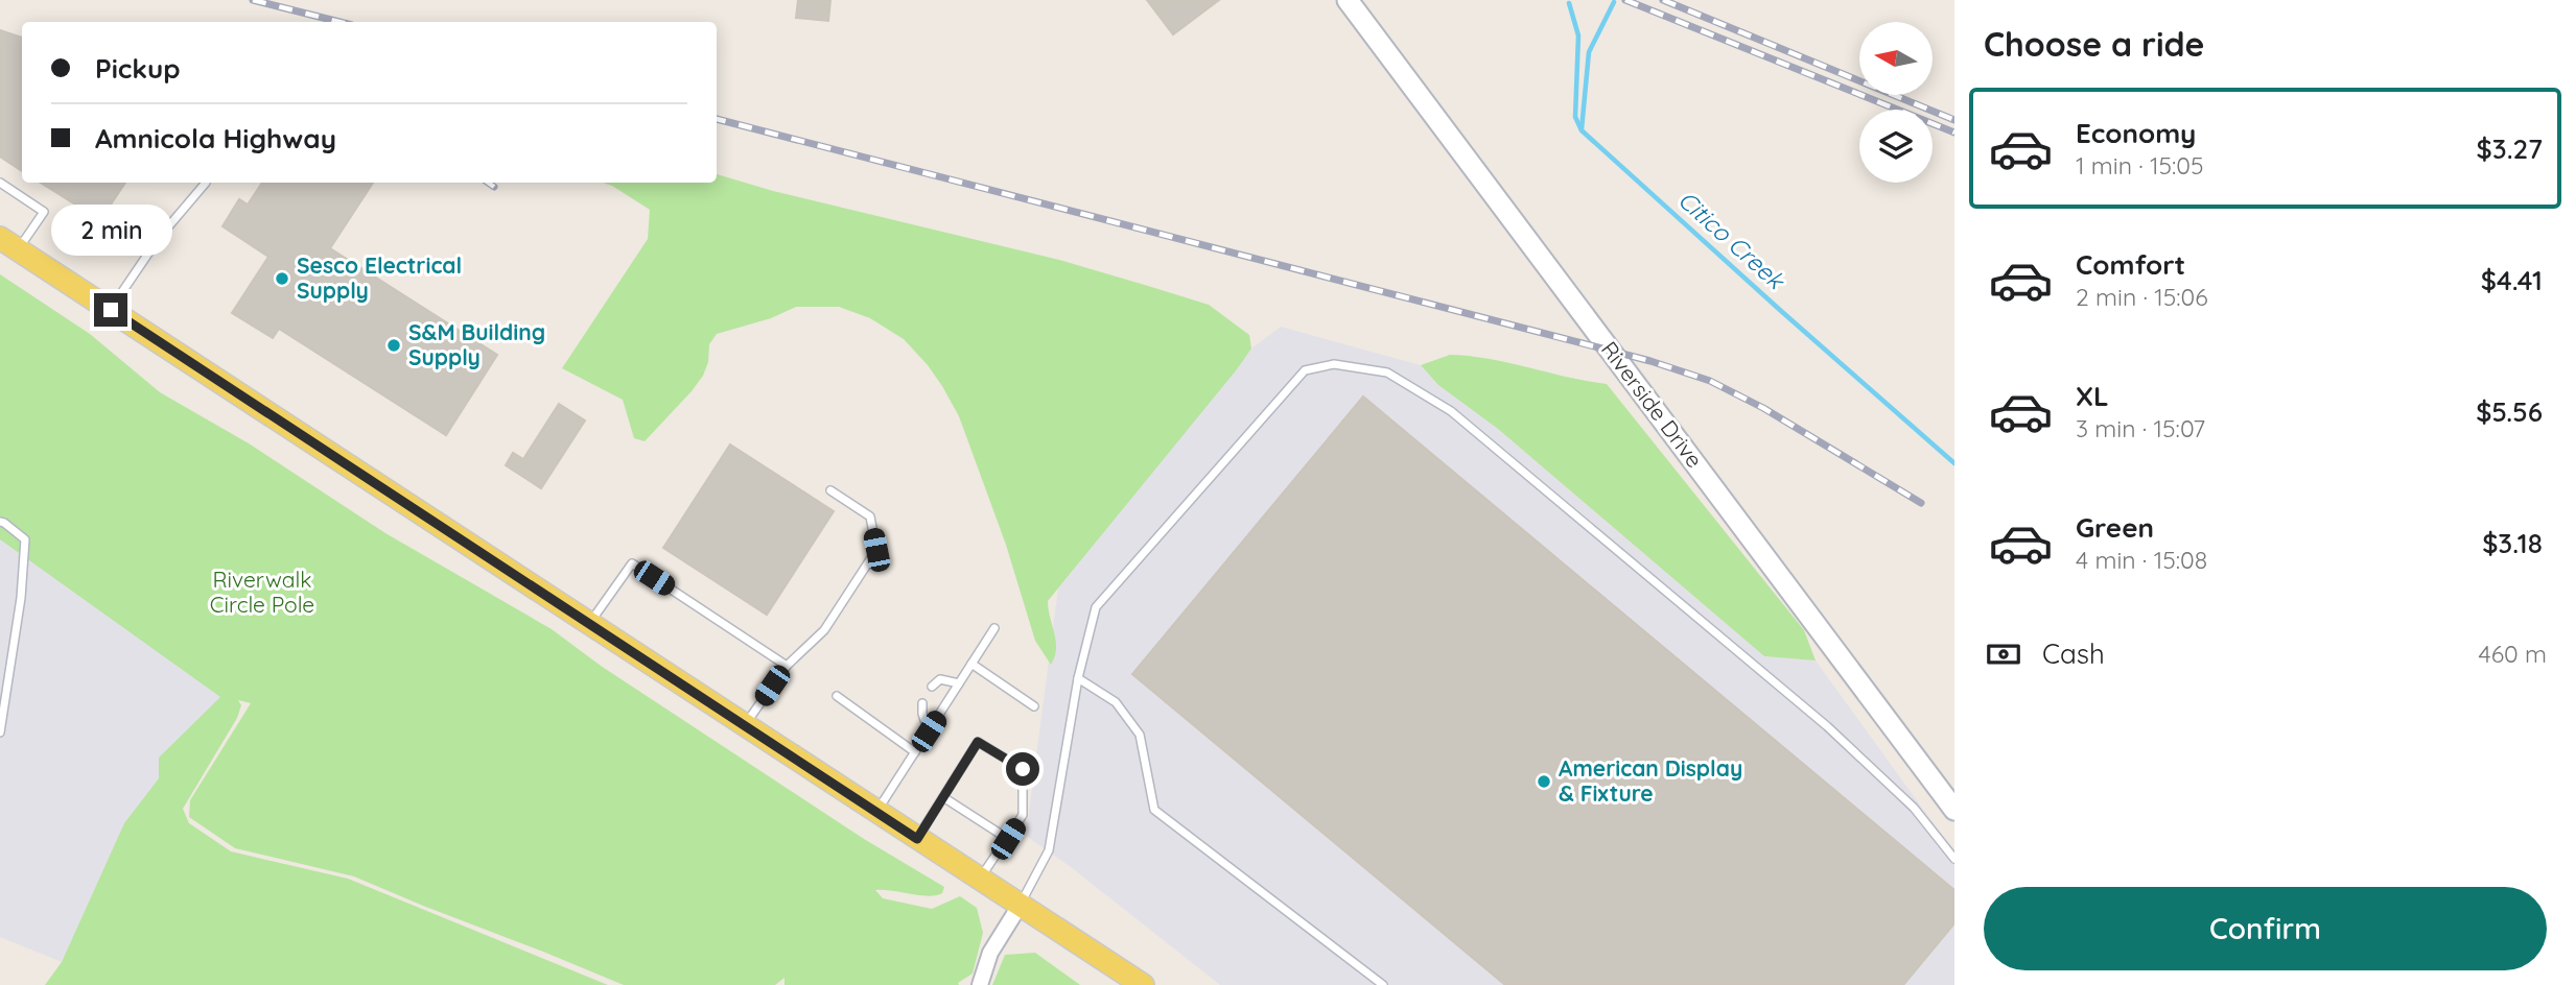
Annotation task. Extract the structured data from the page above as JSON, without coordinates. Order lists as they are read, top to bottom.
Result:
{
  "streets": {
    "street": ["Riverside Drive"]
  },
  "water": ["Citico Creek"],
  "parks": ["Riverwalk Circle Pole"],
  "places": ["Sesco Electrical Supply", "S&M Building Supply", "American Display & Fixture"],
  "north": "left",
  "page": {
    "heading": "Choose a ride",
    "banner": ["Pickup", "Amnicola Highway"],
    "list": [
      {
        "name": "Economy",
        "note": "1 min · 15:05",
        "value": "$3.27"
      },
      {
        "name": "Comfort",
        "note": "2 min · 15:06",
        "value": "$4.41"
      },
      {
        "name": "XL",
        "note": "3 min · 15:07",
        "value": "$5.56"
      },
      {
        "name": "Green",
        "note": "4 min · 15:08",
        "value": "$3.18"
      }
    ],
    "bubble": "2 min",
    "pay": ["Cash", "460 m"],
    "buttons": "Confirm"
  }
}
